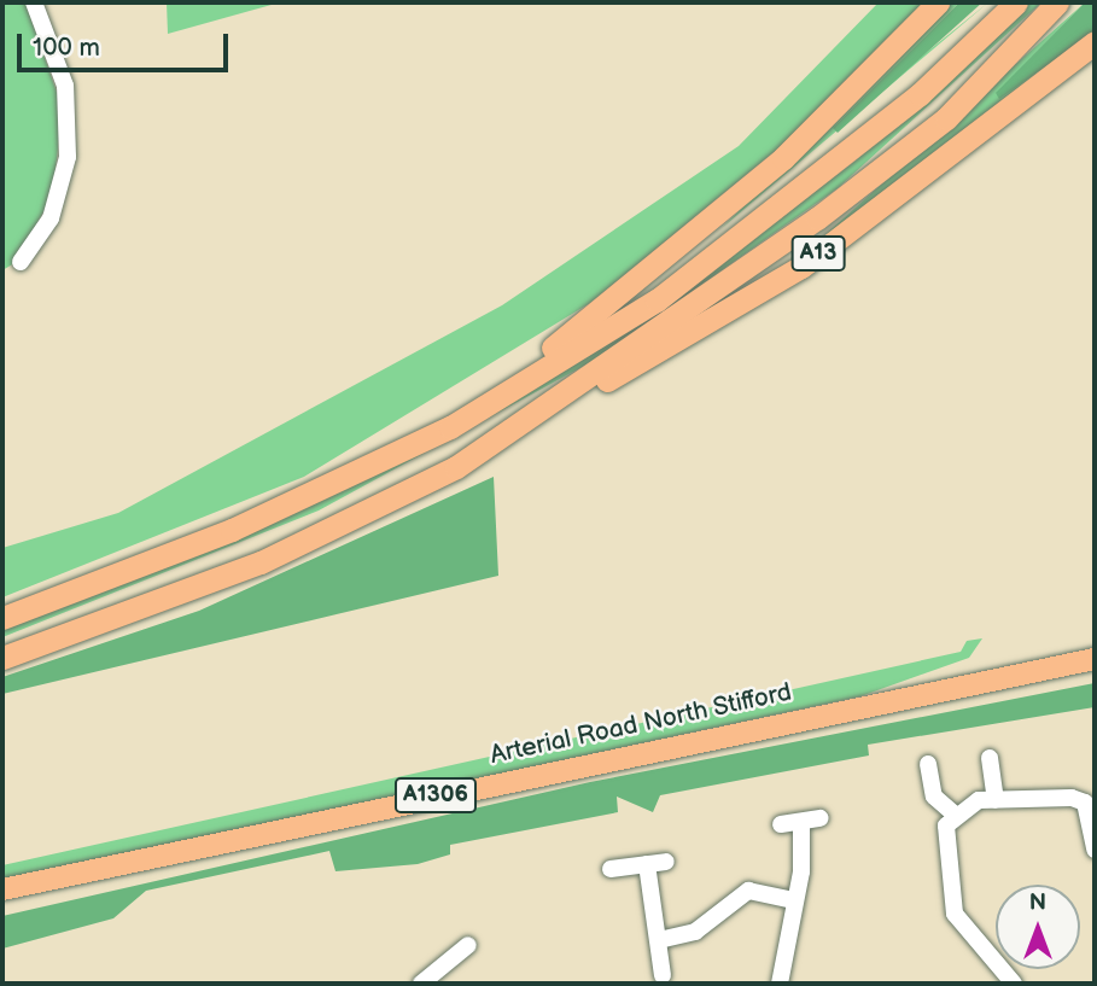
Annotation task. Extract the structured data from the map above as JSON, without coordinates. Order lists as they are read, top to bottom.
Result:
{
  "streets": {
    "highway": ["A13"],
    "main road": ["Arterial Road North Stifford", "A1306"]
  },
  "scale_bar": "100 m",
  "north": "top"
}
